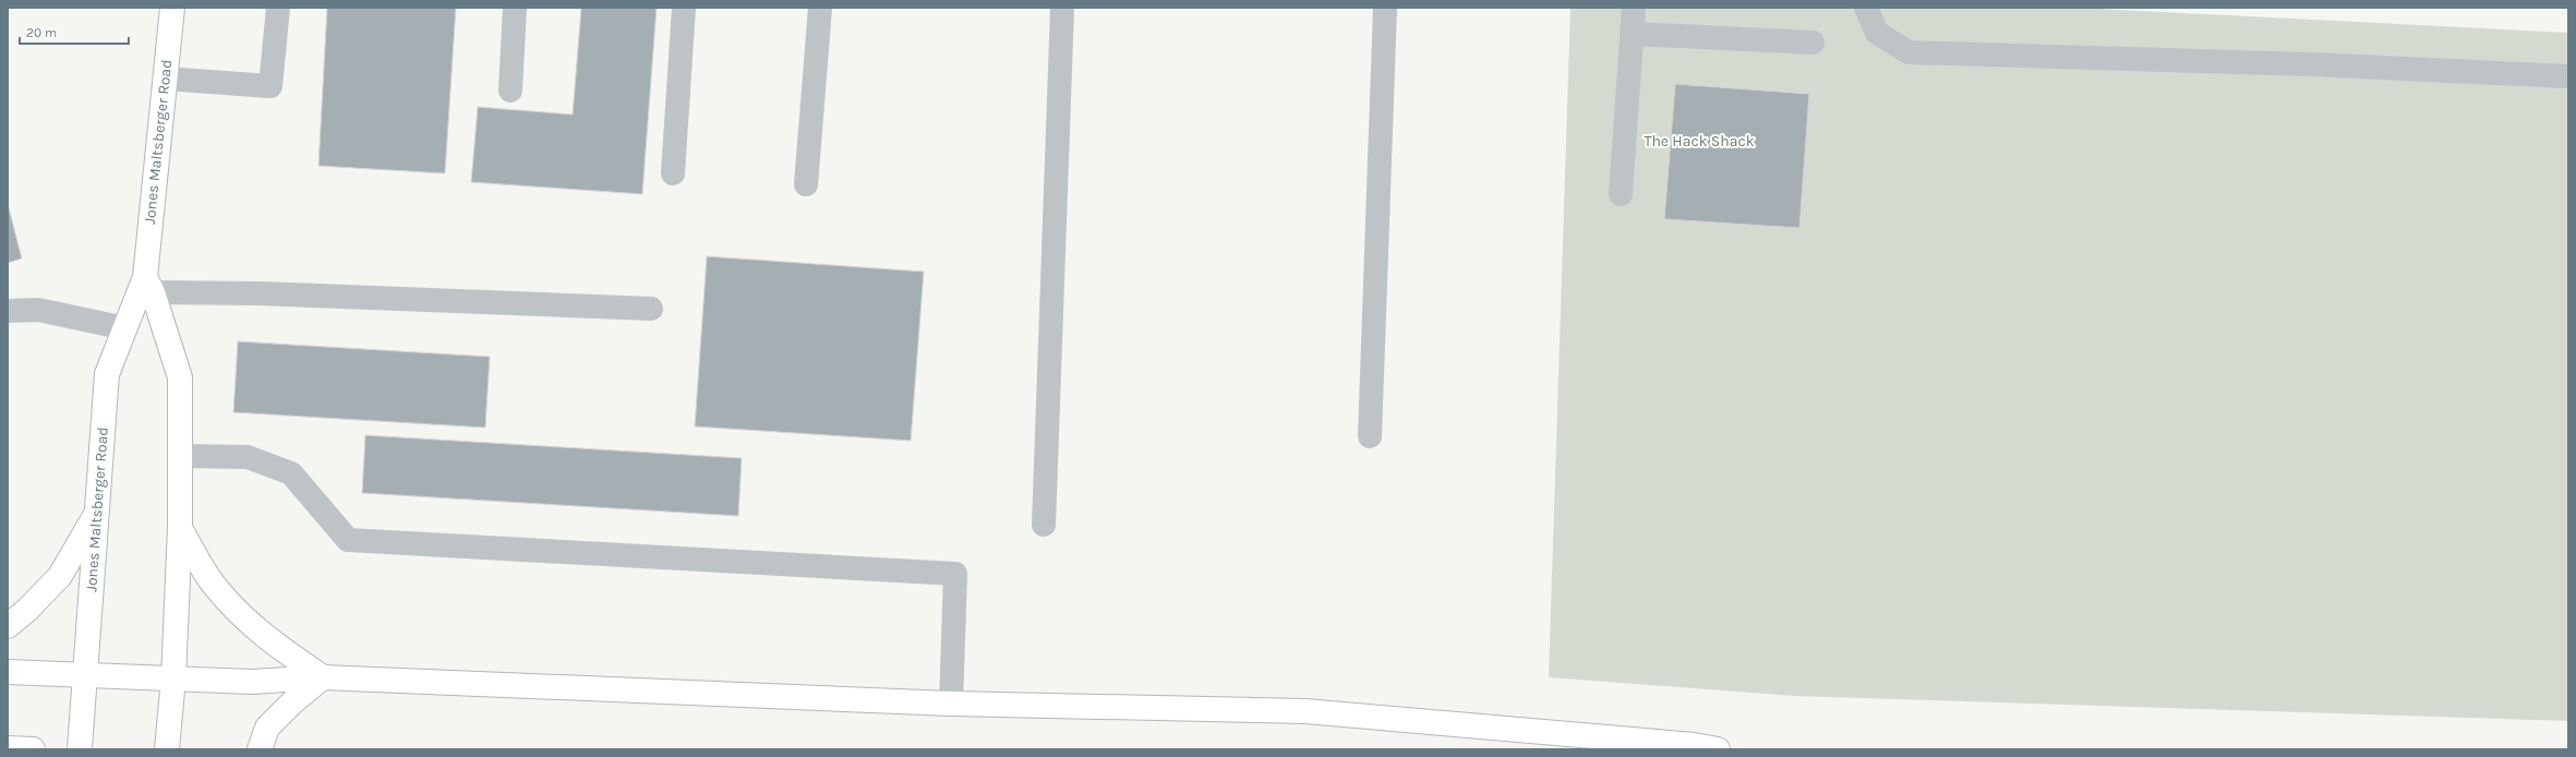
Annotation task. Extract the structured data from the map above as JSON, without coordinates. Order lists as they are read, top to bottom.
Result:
{
  "streets": {
    "main road": ["Jones Maltsberger Road"]
  },
  "parks": ["The Hack Shack"],
  "scale_bar": "20 m"
}
